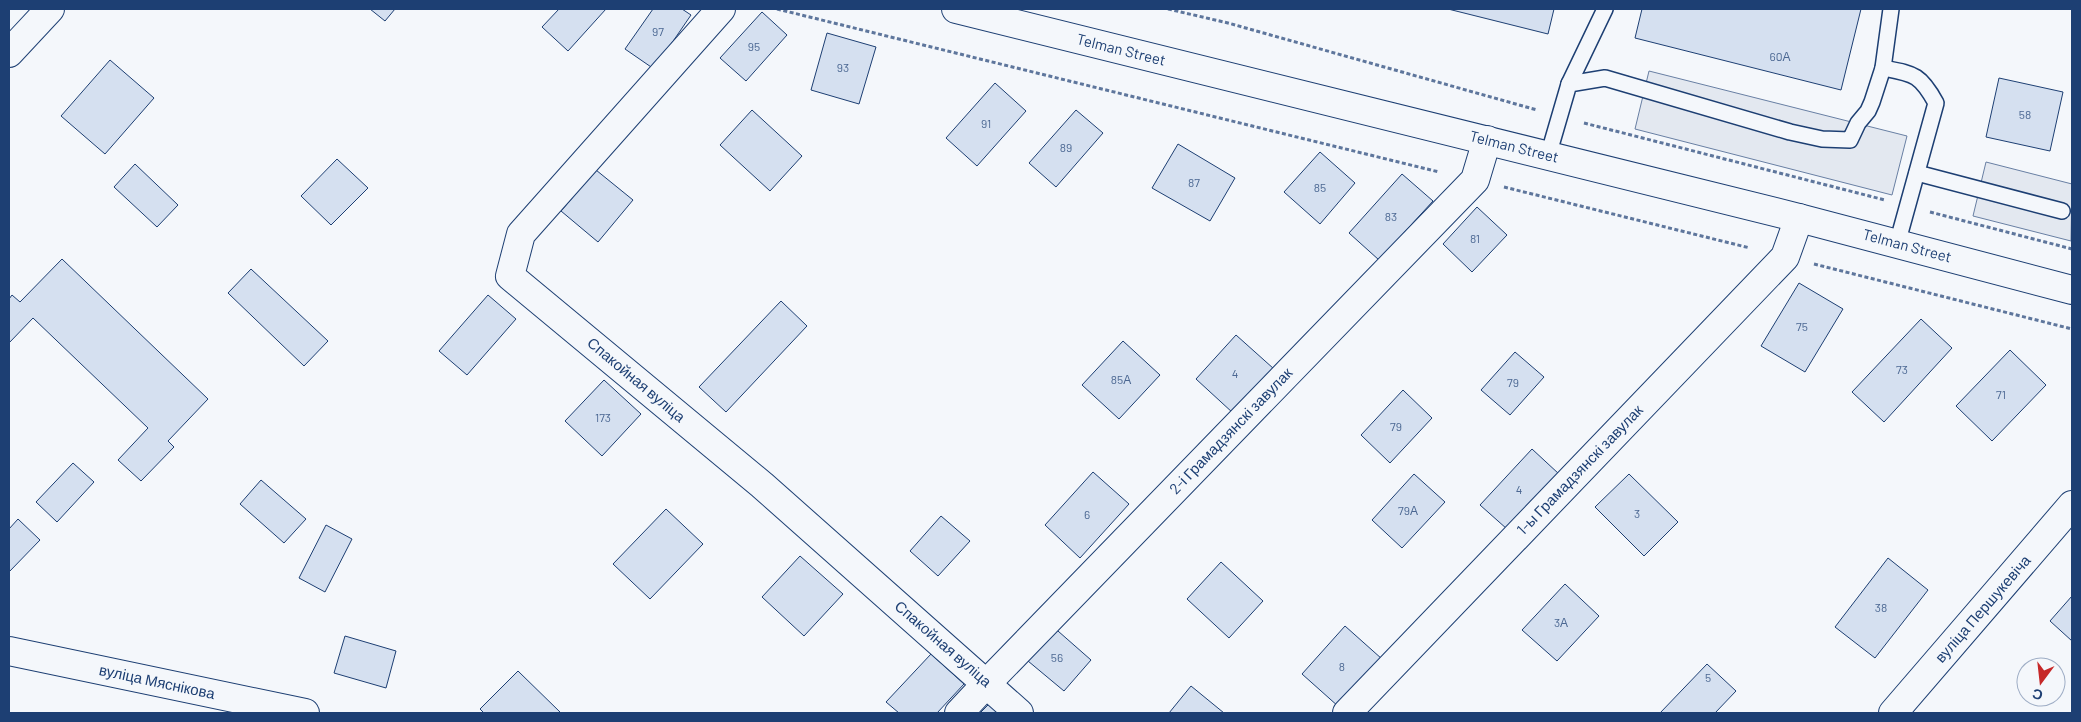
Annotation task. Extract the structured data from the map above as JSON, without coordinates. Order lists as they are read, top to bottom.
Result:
{
  "streets": {
    "street": [
      "Telman Street",
      "Спакойная вуліца",
      "2-і Грамадзянскі завулак",
      "1-ы Грамадзянскі завулак",
      "вуліца Першукевіча",
      "вуліца Мяснікова"
    ]
  },
  "crossings": [
    ["Telman Street", "2-і Грамадзянскі завулак"],
    ["Telman Street", "1-ы Грамадзянскі завулак"],
    ["Спакойная вуліца", "2-і Грамадзянскі завулак"]
  ],
  "house_numbers": [
    "97",
    "95",
    "60А",
    "93",
    "58",
    "91",
    "89",
    "87",
    "85",
    "83",
    "81",
    "75",
    "73",
    "4",
    "85А",
    "79",
    "71",
    "173",
    "79",
    "4",
    "79А",
    "3",
    "6",
    "38",
    "3А",
    "56",
    "8",
    "5"
  ],
  "north": "bottom"
}
